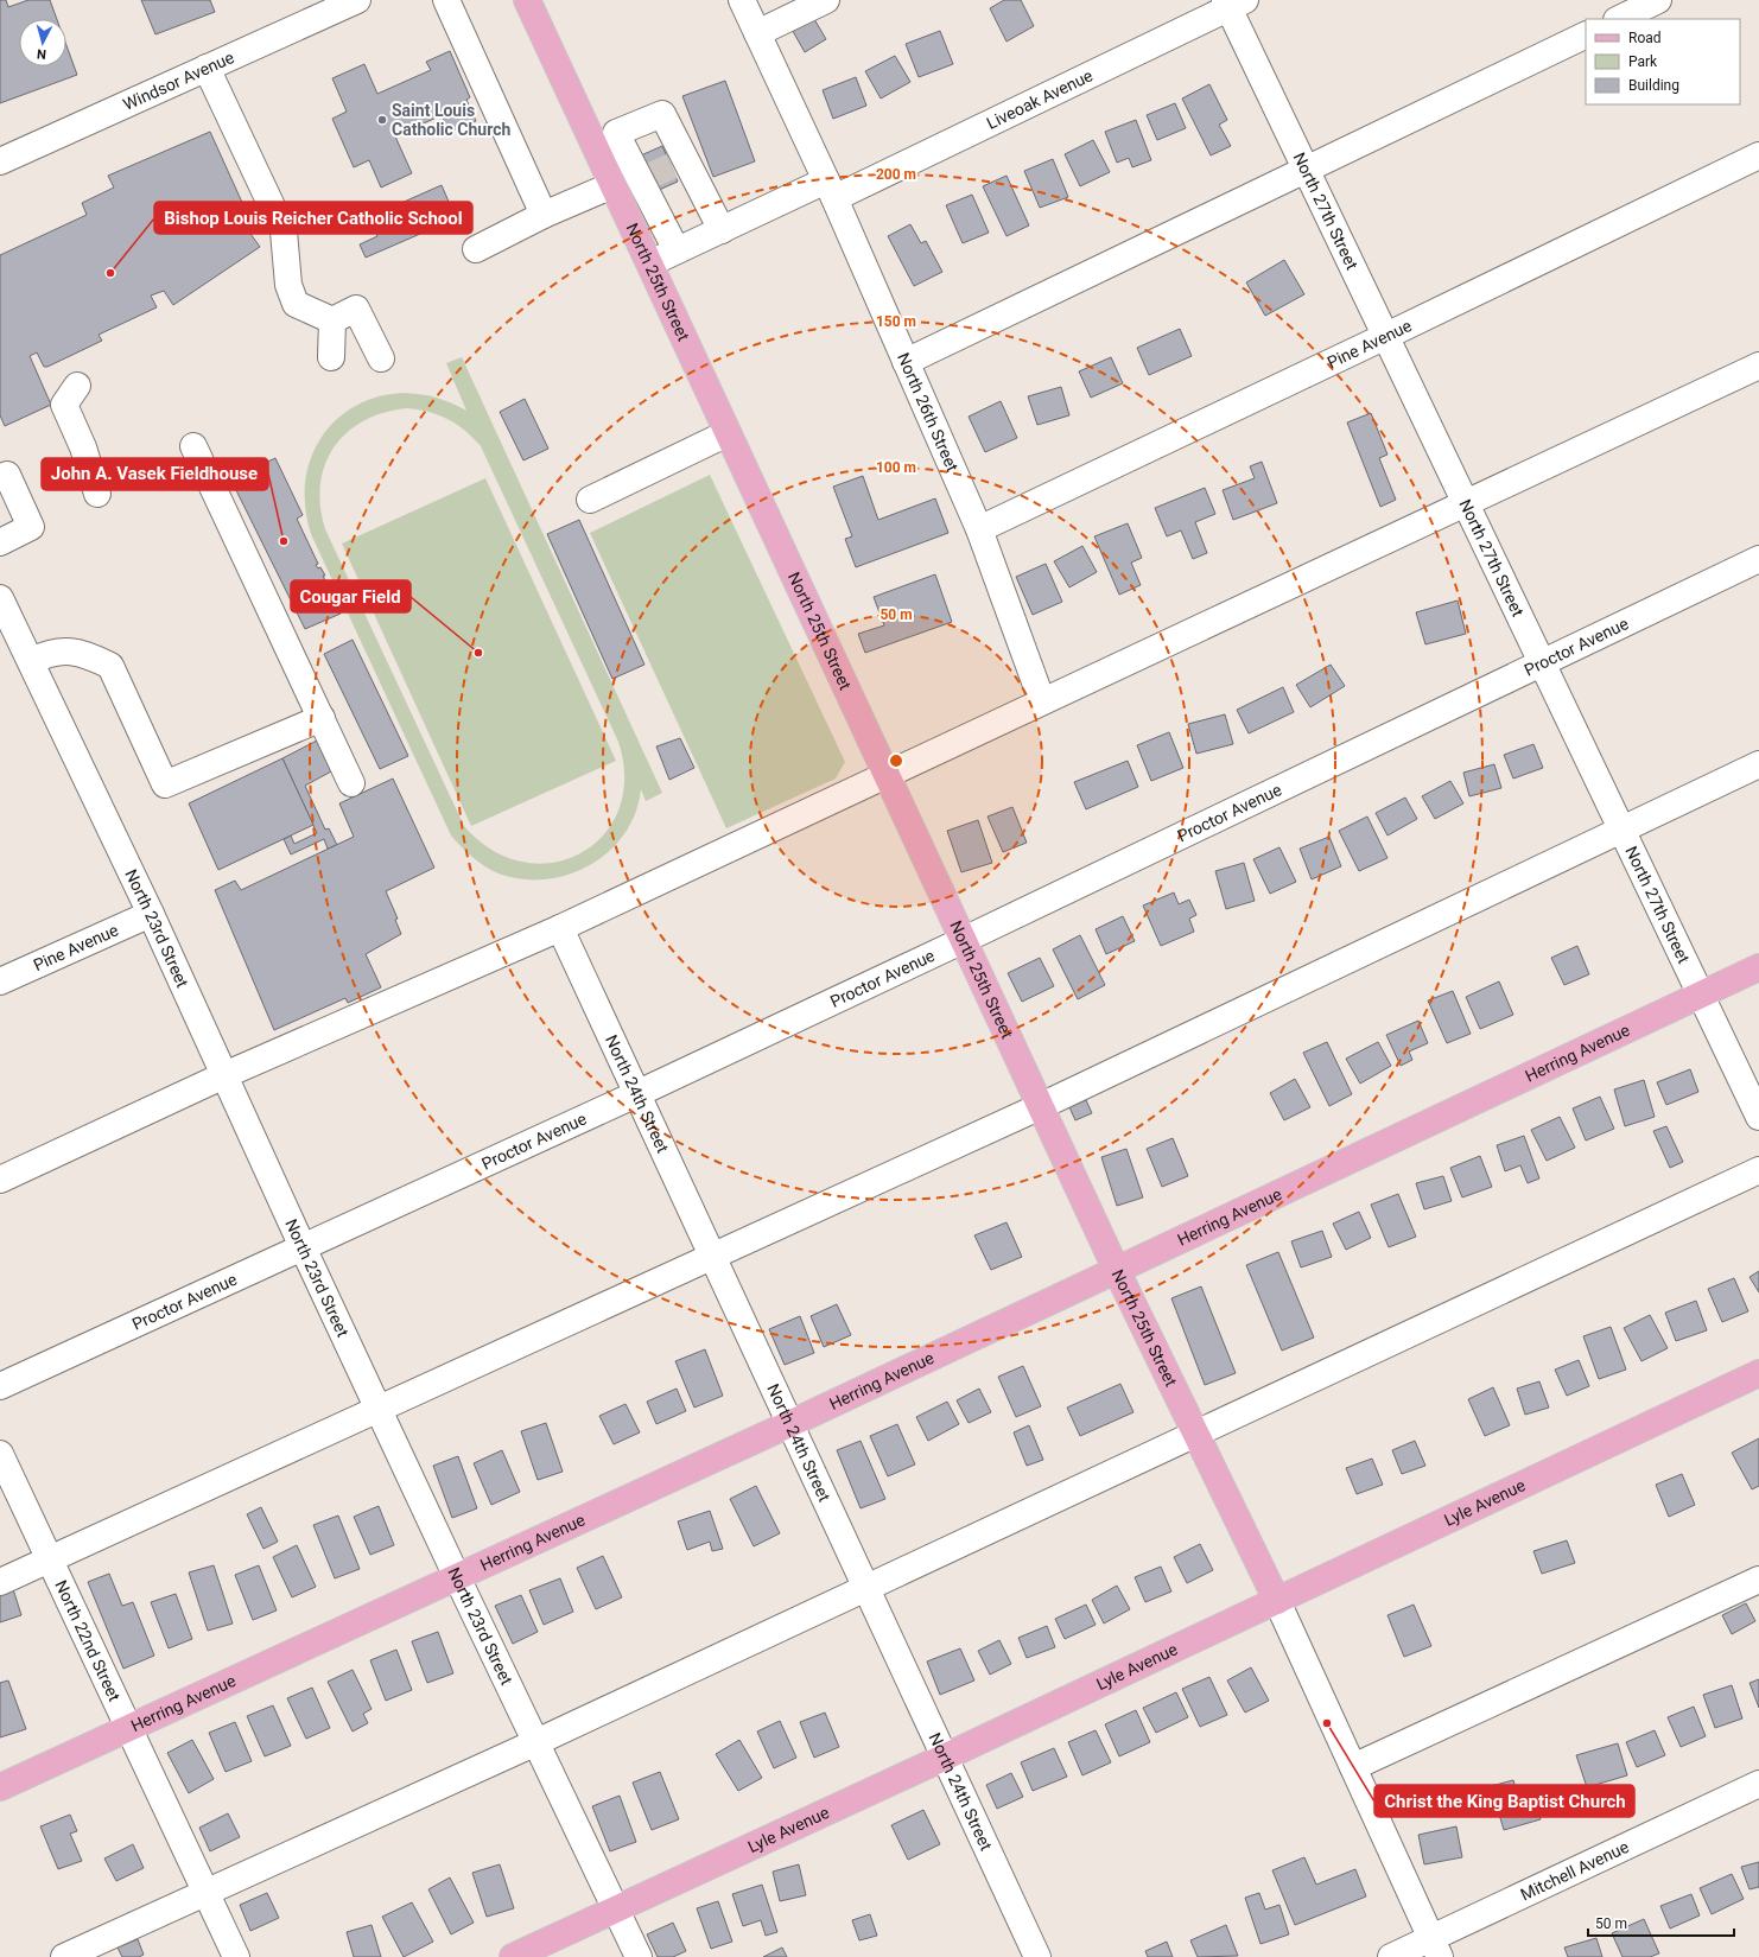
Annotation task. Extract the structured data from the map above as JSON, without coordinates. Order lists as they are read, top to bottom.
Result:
{
  "streets": {
    "main road": ["North 25th Street", "Herring Avenue", "Lyle Avenue"],
    "street": [
      "Windsor Avenue",
      "Liveoak Avenue",
      "North 27th Street",
      "Pine Avenue",
      "North 26th Street",
      "Proctor Avenue",
      "North 23rd Street",
      "North 24th Street",
      "North 22nd Street",
      "Mitchell Avenue"
    ]
  },
  "crossings": [
    ["Liveoak Avenue", "North 27th Street"],
    ["Liveoak Avenue", "North 25th Street"],
    ["Liveoak Avenue", "North 26th Street"],
    ["North 27th Street", "Pine Avenue"],
    ["North 27th Street", "Proctor Avenue"],
    ["North 27th Street", "Herring Avenue"],
    ["North 25th Street", "Proctor Avenue"],
    ["North 25th Street", "Herring Avenue"],
    ["North 25th Street", "Lyle Avenue"],
    ["North 25th Street", "Mitchell Avenue"],
    ["Pine Avenue", "North 26th Street"],
    ["Pine Avenue", "North 23rd Street"],
    ["Proctor Avenue", "North 23rd Street"],
    ["Proctor Avenue", "North 24th Street"],
    ["North 23rd Street", "Herring Avenue"],
    ["North 23rd Street", "Lyle Avenue"],
    ["Herring Avenue", "North 24th Street"],
    ["Herring Avenue", "North 22nd Street"],
    ["North 24th Street", "Lyle Avenue"]
  ],
  "places": [
    "Saint Louis Catholic Church",
    "Bishop Louis Reicher Catholic School",
    "John A. Vasek Fieldhouse",
    "Cougar Field",
    "Christ the King Baptist Church"
  ],
  "legend": ["Road", "Park", "Building"],
  "scale_bar": "50 m",
  "north": "bottom",
  "rings": [
    "200 m",
    "150 m",
    "100 m",
    "50 m"
  ]
}
